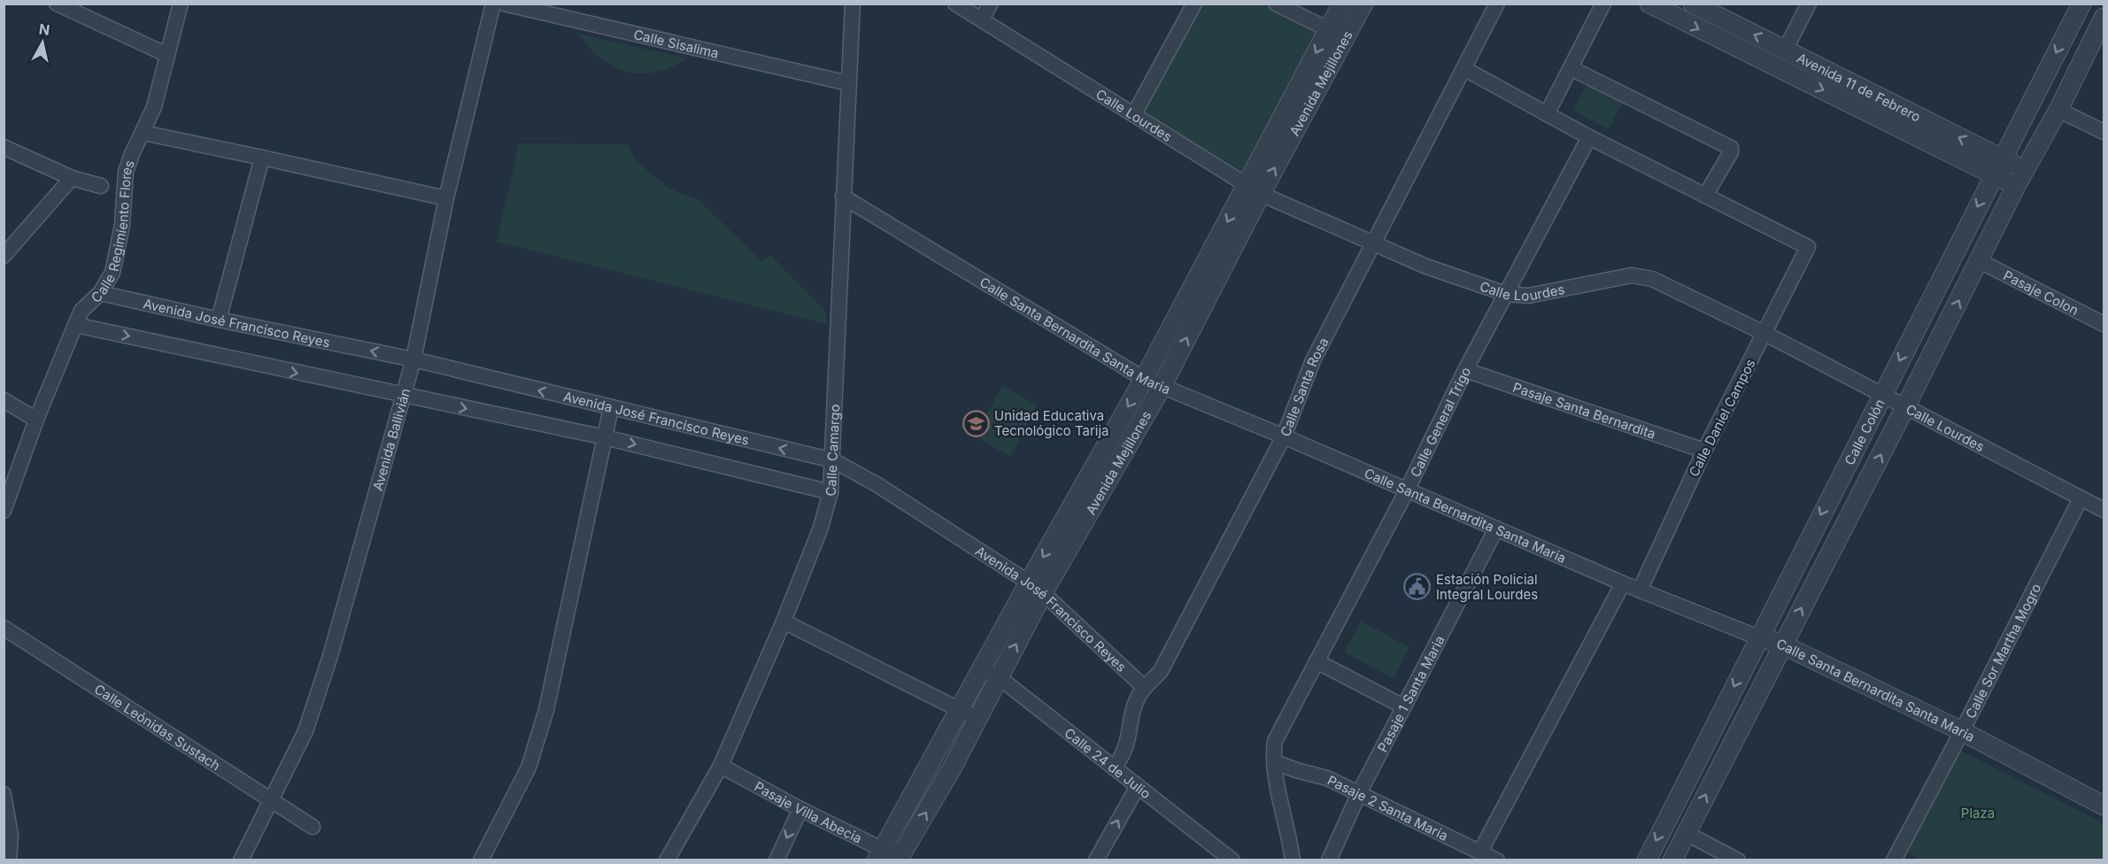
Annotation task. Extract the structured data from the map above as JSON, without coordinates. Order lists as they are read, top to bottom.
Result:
{
  "streets": {
    "street": [
      "Calle Sisalima",
      "Avenida Mejillones",
      "Avenida 11 de Febrero",
      "Calle Lourdes",
      "Calle Regimiento Flores",
      "Pasaje Colon",
      "Avenida José Francisco Reyes",
      "Calle Santa Bernardita Santa Maria",
      "Calle Santa Rosa",
      "Pasaje Santa Bernardita",
      "Calle Daniel Campos",
      "Calle General Trigo",
      "Calle Colón",
      "Avenida Ballivián",
      "Calle Camargo",
      "Calle Sor Martha Mogro",
      "Pasaje 1 Santa Maria",
      "Calle Leónidas Sustach",
      "Calle 24 de Julio",
      "Pasaje 2 Santa Maria",
      "Pasaje Villa Abecia"
    ]
  },
  "crossings": [
    ["Calle Sisalima", "Calle Camargo"],
    ["Avenida Mejillones", "Calle Lourdes"],
    ["Avenida Mejillones", "Avenida José Francisco Reyes"],
    ["Avenida Mejillones", "Calle Santa Bernardita Santa Maria"],
    ["Avenida Mejillones", "Calle 24 de Julio"],
    ["Avenida Mejillones", "Pasaje Villa Abecia"],
    ["Avenida 11 de Febrero", "Calle Colón"],
    ["Calle Lourdes", "Calle Santa Rosa"],
    ["Calle Lourdes", "Calle Daniel Campos"],
    ["Calle Lourdes", "Calle General Trigo"],
    ["Calle Lourdes", "Calle Colón"],
    ["Calle Lourdes", "Calle Sor Martha Mogro"],
    ["Calle Regimiento Flores", "Avenida José Francisco Reyes"],
    ["Pasaje Colon", "Calle Colón"],
    ["Avenida José Francisco Reyes", "Calle Santa Rosa"],
    ["Avenida José Francisco Reyes", "Avenida Ballivián"],
    ["Avenida José Francisco Reyes", "Calle Camargo"],
    ["Calle Santa Bernardita Santa Maria", "Calle Santa Rosa"],
    ["Calle Santa Bernardita Santa Maria", "Calle Daniel Campos"],
    ["Calle Santa Bernardita Santa Maria", "Calle General Trigo"],
    ["Calle Santa Bernardita Santa Maria", "Calle Colón"],
    ["Calle Santa Bernardita Santa Maria", "Calle Camargo"],
    ["Calle Santa Bernardita Santa Maria", "Calle Sor Martha Mogro"],
    ["Calle Santa Bernardita Santa Maria", "Pasaje 1 Santa Maria"],
    ["Calle Santa Rosa", "Calle 24 de Julio"],
    ["Pasaje Santa Bernardita", "Calle Daniel Campos"],
    ["Pasaje Santa Bernardita", "Calle General Trigo"],
    ["Calle General Trigo", "Pasaje 2 Santa Maria"],
    ["Avenida Ballivián", "Calle Leónidas Sustach"],
    ["Calle Camargo", "Pasaje Villa Abecia"],
    ["Pasaje 1 Santa Maria", "Pasaje 2 Santa Maria"]
  ],
  "parks": ["Plaza"],
  "places": {
    "school or university": ["Unidad Educativa Tecnológico Tarija"],
    "public building": ["Estación Policial Integral Lourdes"]
  },
  "north": "top"
}
